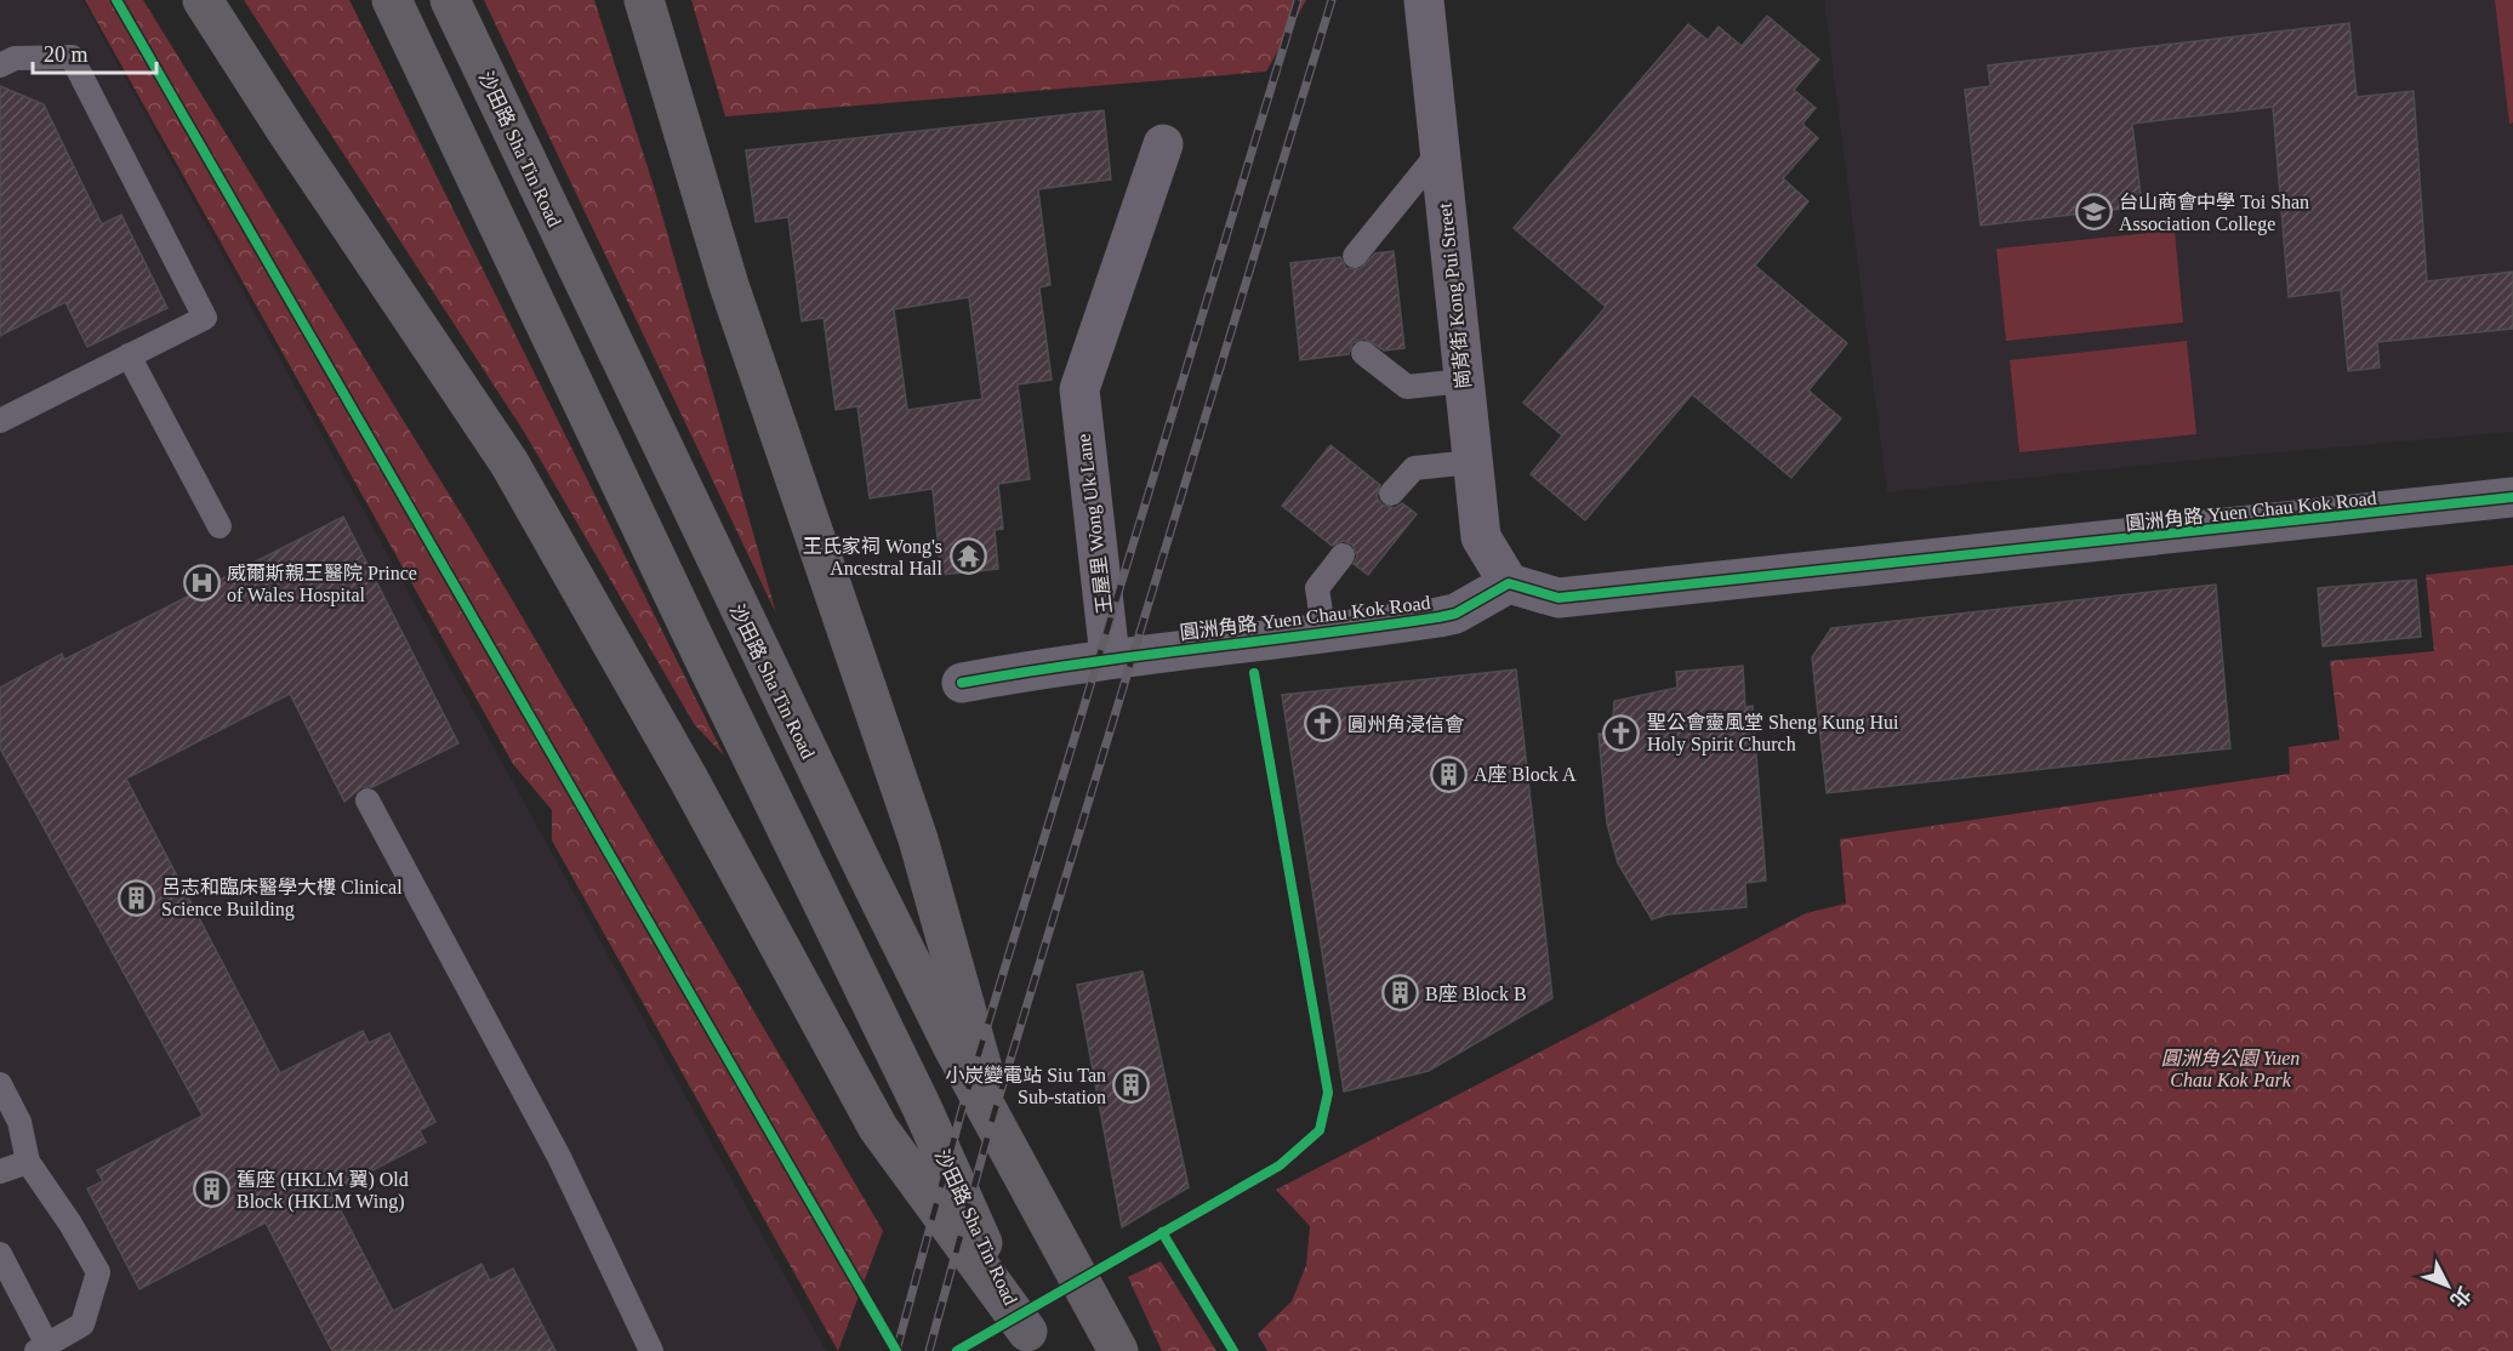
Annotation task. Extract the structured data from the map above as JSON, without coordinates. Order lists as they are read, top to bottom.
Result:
{
  "streets": {
    "highway": ["沙田路 Sha Tin Road"],
    "street": ["崗背街 Kong Pui Street", "圓洲角路 Yuen Chau Kok Road", "王屋里 Wong Uk Lane"]
  },
  "crossings": [
    ["崗背街 Kong Pui Street", "圓洲角路 Yuen Chau Kok Road"],
    ["圓洲角路 Yuen Chau Kok Road", "王屋里 Wong Uk Lane"]
  ],
  "parks": ["圓洲角公園 Yuen Chau Kok Park"],
  "places": {
    "school or university": ["台山商會中學 Toi Shan Association College"],
    "temple": ["王氏家祠 Wong's Ancestral Hall"],
    "hospital": ["威爾斯親王醫院 Prince of Wales Hospital"],
    "church": ["圓州角浸信會", "聖公會靈風堂 Sheng Kung Hui Holy Spirit Church"],
    "building": [
      "A座 Block A",
      "呂志和臨床醫學大樓 Clinical Science Building",
      "B座 Block B",
      "小炭變電站 Siu Tan Sub-station",
      "舊座 (HKLM 翼) Old Block (HKLM Wing)"
    ]
  },
  "scale_bar": "20 m",
  "north": "bottom right"
}
